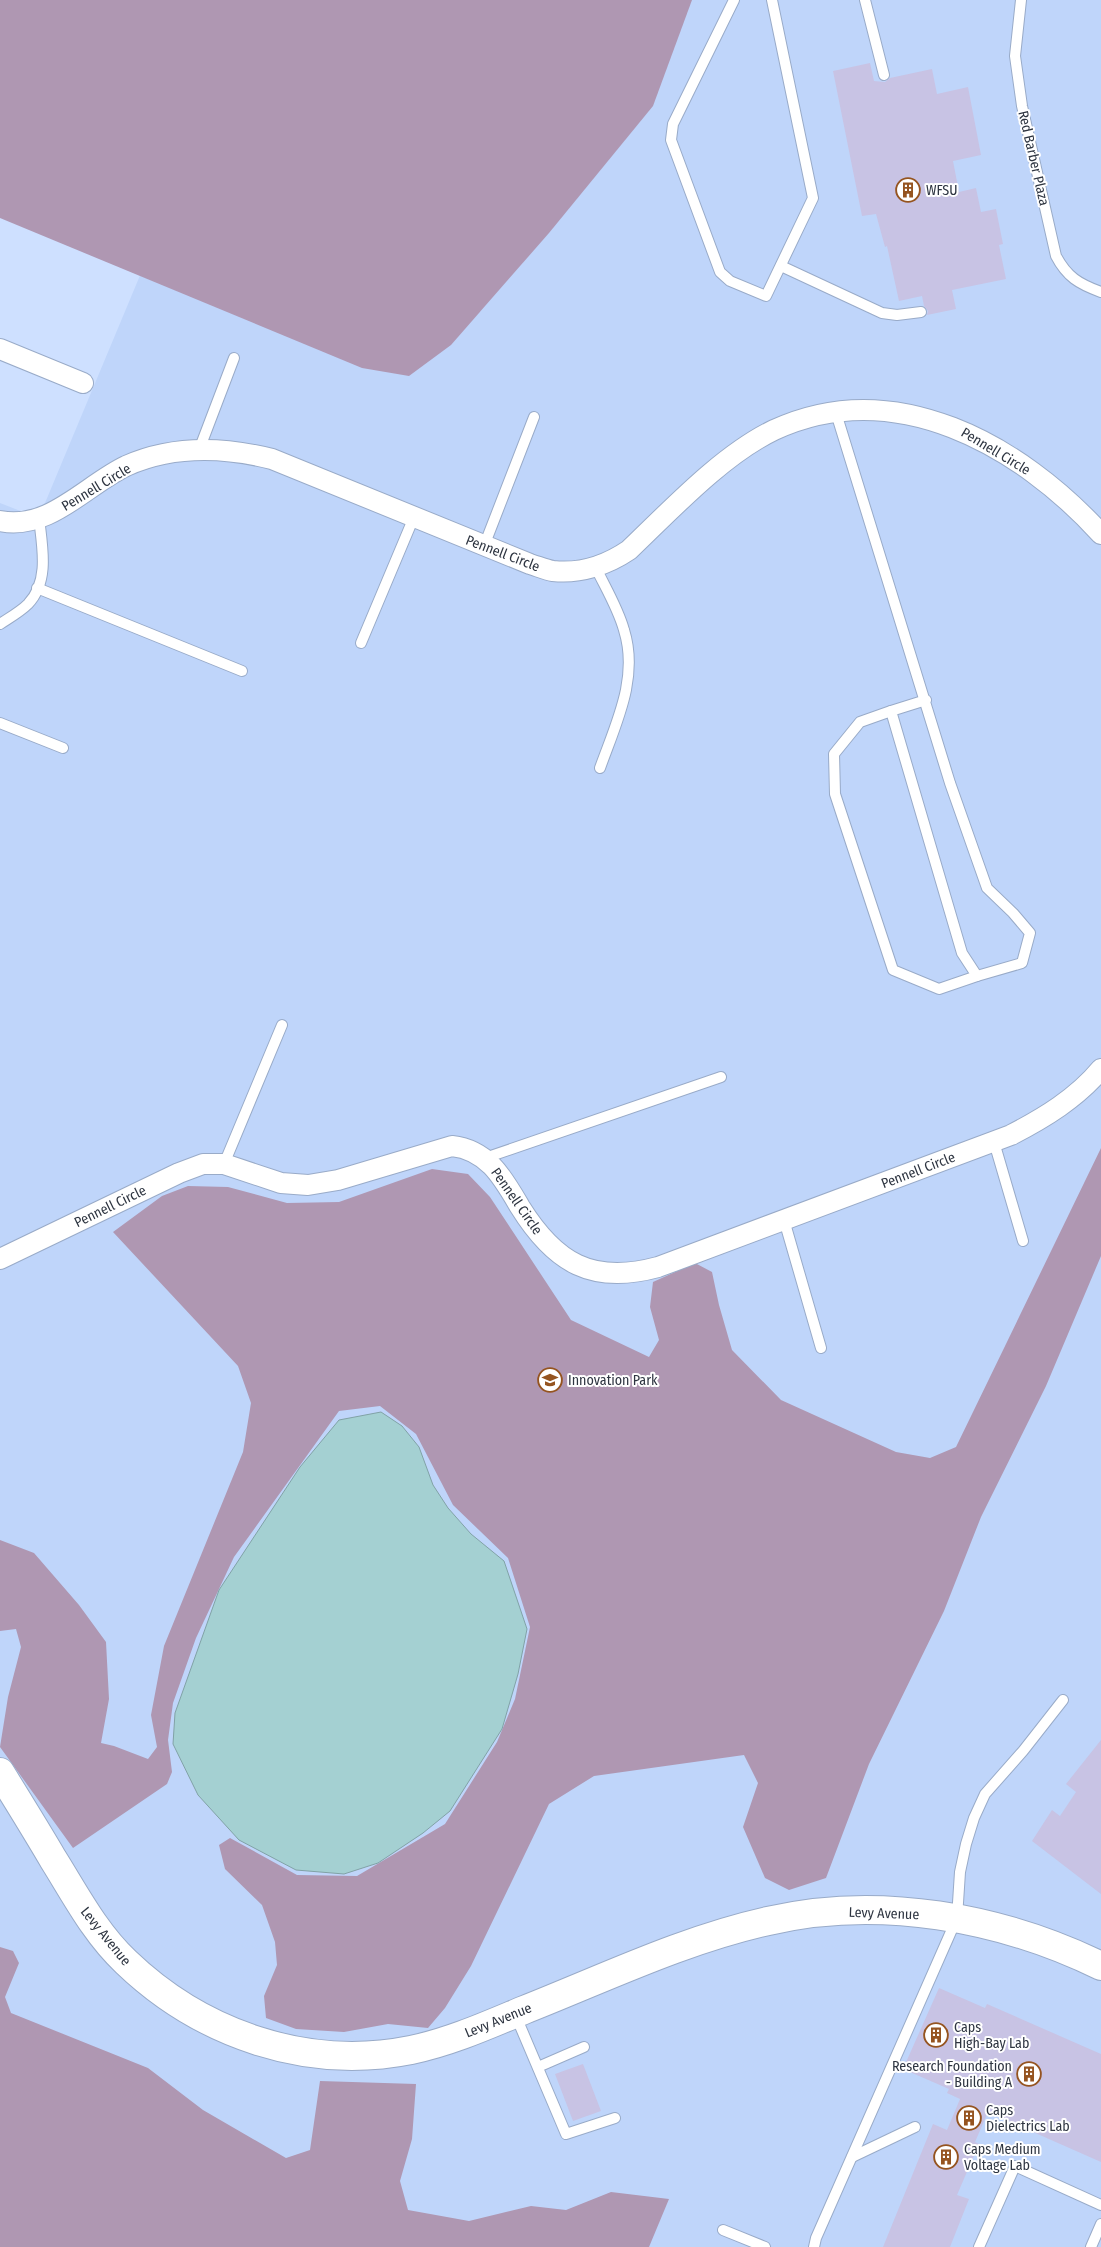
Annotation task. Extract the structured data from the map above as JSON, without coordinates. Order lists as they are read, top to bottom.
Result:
{
  "streets": {
    "street": ["Pennell Circle", "Levy Avenue"],
    "lane": ["Red Barber Plaza"]
  },
  "places": {
    "building": [
      "WFSU",
      "Caps High-Bay Lab",
      "Research Foundation - Building A",
      "Caps Dielectrics Lab",
      "Caps Medium Voltage Lab"
    ],
    "school or university": ["Innovation Park"]
  }
}
